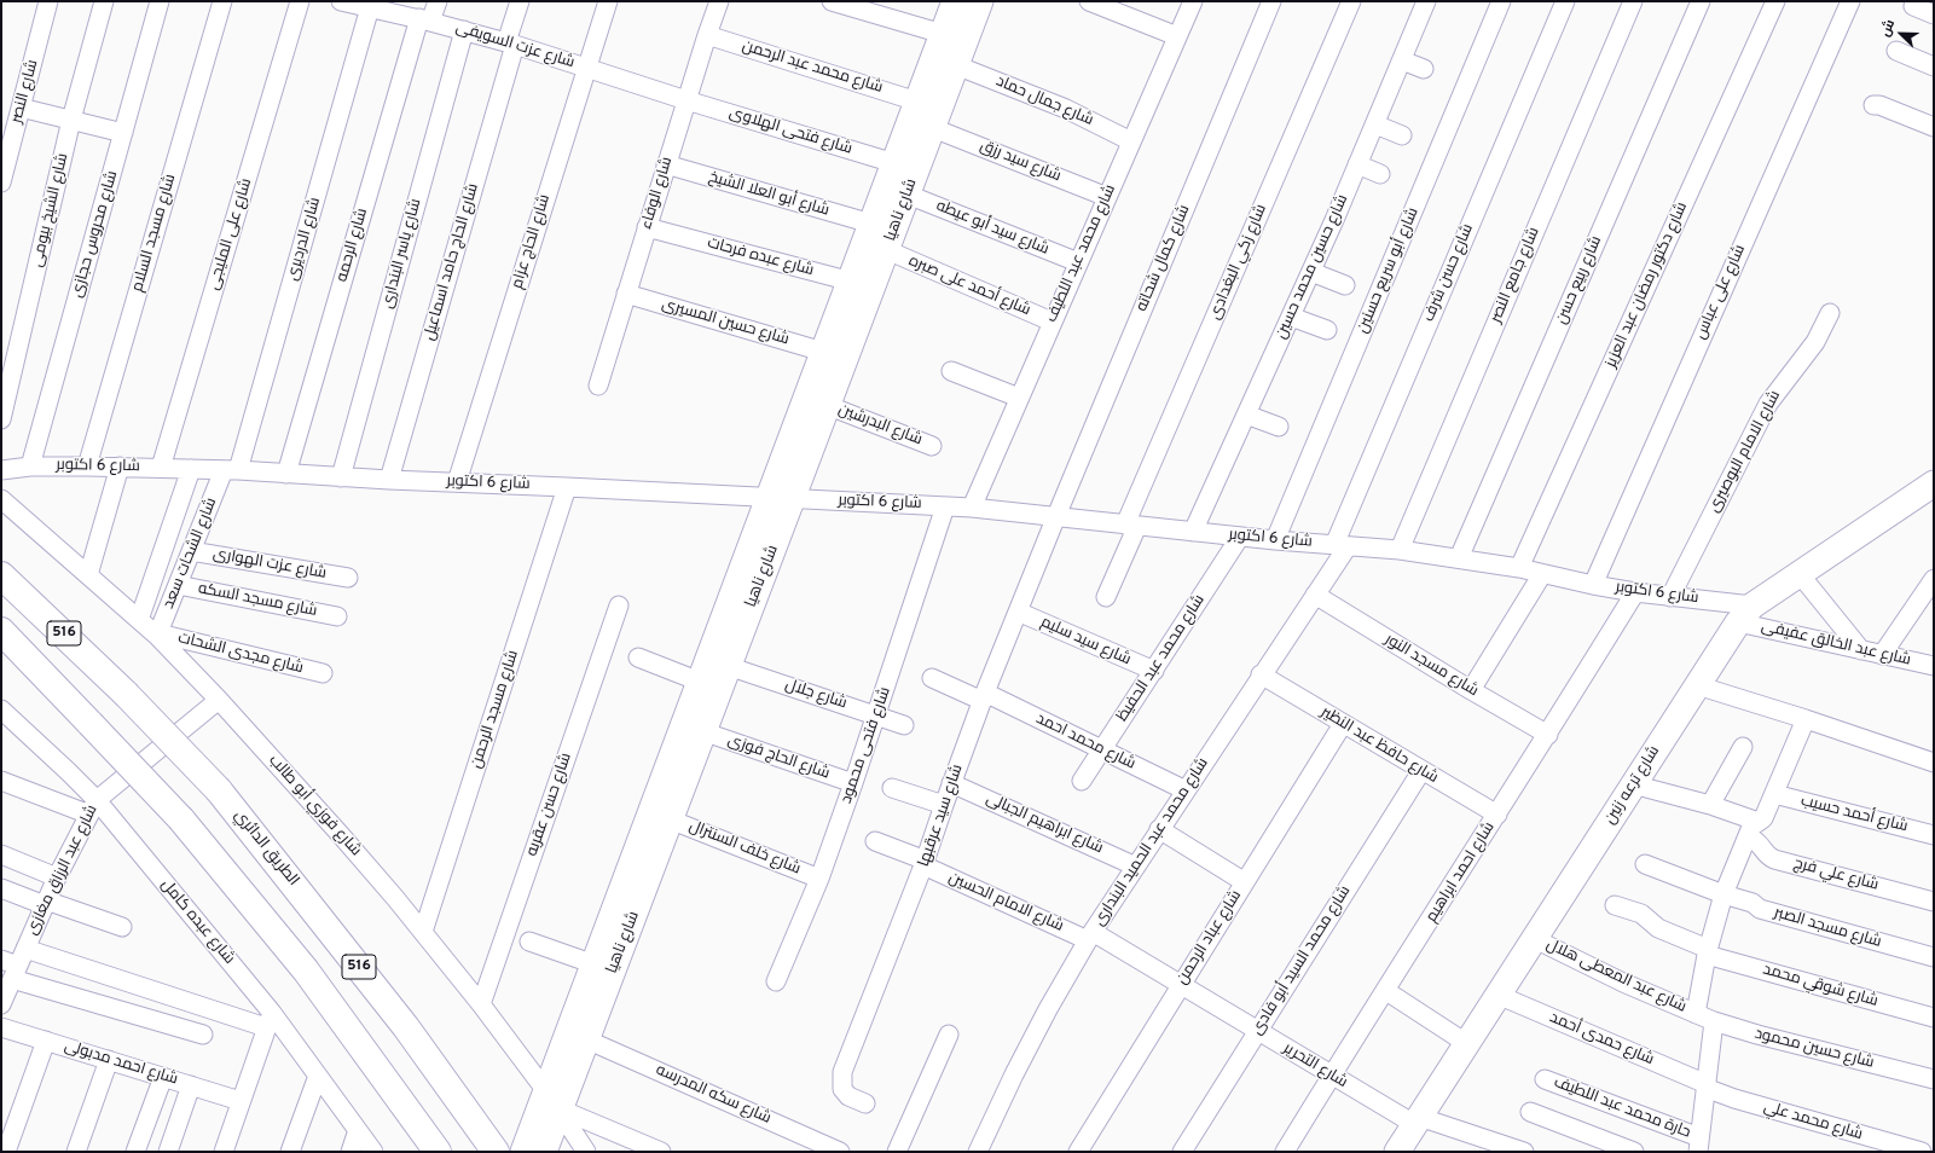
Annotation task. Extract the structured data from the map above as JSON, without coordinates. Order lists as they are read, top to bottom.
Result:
{
  "streets": {
    "highway": ["516", "الطريق الدائري"],
    "main road": ["شارع ناهيا", "شارع ترعه زنين"],
    "street": [
      "شارع عزت السويفى",
      "شارع محمد عبد الرحمن",
      "شارع النصر",
      "شارع جمال حماد",
      "شارع فتحى الهلاوى",
      "شارع سيد رزق",
      "شارع الوفاء",
      "شارع أبو العلا الشيخ",
      "شارع الشيخ بيومى",
      "شارع سيد أبو عيطه",
      "شارع مسجد السلام",
      "شارع محروس حجازى",
      "شارع على المليجى",
      "شارع الدرديرى",
      "شارع الحاج عزام",
      "شارع الرحمه",
      "شارع ياسر البندارى",
      "شارع محمد عبد اللطيف",
      "شارع عبده فرحات",
      "شارع كمال شحاته",
      "شارع الحاج حامد اسماعيل",
      "شارع زكي البغدادى",
      "شارع حسين محمد حسين",
      "شارع أبو سريع حسنين",
      "شارع حسن شرف",
      "شارع جامع النصر",
      "شارع ربيع حسن",
      "شارع دكتور رمضان عبد العزيز",
      "شارع أحمد على صبره",
      "شارع على عباس",
      "شارع حسين المسيرى",
      "شارع البدرشين",
      "شارع الامام البوصيرى",
      "شارع 6 اكتوبر",
      "شارع الشحات سعد",
      "شارع عزت الهوارى",
      "شارع مسجد السكه",
      "شارع سيد سليم",
      "شارع عبد الخالق عفيفى",
      "شارع مجدى الشحات",
      "شارع محمد عبد الحفيظ",
      "شارع مسجد النور",
      "شارع جلال",
      "شارع مسجد الرحمن",
      "شارع محمد احمد",
      "شارع فتحى محمود",
      "شارع حافظ عبد النظير",
      "شارع الحاج فوزى",
      "شارع حسن عقربه",
      "شارع فوزي أبو طالب",
      "شارع أحمد حسيب",
      "شارع سيد عرقبها",
      "شارع ابراهيم الجبالى",
      "شارع محمد عبد الحميد البندارى",
      "شارع خلف السنترال",
      "شارع عبد الرزاق مغازى",
      "شارع احمد ابراهيم",
      "شارع علي فرج",
      "شارع الامام الحسين",
      "شارع عبده كامل",
      "شارع مسجد الصبر",
      "شارع عباد الرحمن",
      "شارع محمد السيد أبو فادى",
      "شارع عبد المعطى هلال",
      "شارع شوقي محمد",
      "شارع حمدى أحمد",
      "شارع حسين محمود",
      "شارع احمد مدبولى",
      "شارع التحرير",
      "شارع سكه المدرسه",
      "حارة محمد عبد اللطيف",
      "شارع محمد علي"
    ]
  },
  "crossings": [
    ["شارع عزت السويفى", "شارع فتحى الهلاوى"],
    ["شارع عزت السويفى", "شارع الوفاء"],
    ["شارع عزت السويفى", "شارع الدرديرى"],
    ["شارع عزت السويفى", "شارع الحاج عزام"],
    ["شارع عزت السويفى", "شارع الرحمه"],
    ["شارع عزت السويفى", "شارع ياسر البندارى"],
    ["شارع عزت السويفى", "شارع الحاج حامد اسماعيل"],
    ["شارع محمد عبد الرحمن", "شارع الوفاء"],
    ["شارع محمد عبد الرحمن", "شارع ناهيا"],
    ["شارع جمال حماد", "شارع ناهيا"],
    ["شارع جمال حماد", "شارع محمد عبد اللطيف"],
    ["شارع فتحى الهلاوى", "شارع الوفاء"],
    ["شارع فتحى الهلاوى", "شارع ناهيا"],
    ["شارع سيد رزق", "شارع ناهيا"],
    ["شارع سيد رزق", "شارع محمد عبد اللطيف"],
    ["شارع الوفاء", "شارع أبو العلا الشيخ"],
    ["شارع الوفاء", "شارع عبده فرحات"],
    ["شارع الوفاء", "شارع حسين المسيرى"],
    ["شارع أبو العلا الشيخ", "شارع ناهيا"],
    ["شارع ناهيا", "شارع سيد أبو عيطه"],
    ["شارع ناهيا", "شارع عبده فرحات"],
    ["شارع ناهيا", "شارع أحمد على صبره"],
    ["شارع ناهيا", "شارع حسين المسيرى"],
    ["شارع ناهيا", "شارع البدرشين"],
    ["شارع ناهيا", "شارع 6 اكتوبر"],
    ["شارع ناهيا", "شارع جلال"],
    ["شارع ناهيا", "شارع الحاج فوزى"],
    ["شارع ناهيا", "شارع فوزي أبو طالب"],
    ["شارع ناهيا", "شارع خلف السنترال"],
    ["شارع ناهيا", "شارع سكه المدرسه"],
    ["شارع سيد أبو عيطه", "شارع محمد عبد اللطيف"],
    ["شارع مسجد السلام", "شارع 6 اكتوبر"],
    ["شارع محروس حجازى", "شارع 6 اكتوبر"],
    ["شارع على المليجى", "شارع 6 اكتوبر"],
    ["شارع الدرديرى", "شارع 6 اكتوبر"],
    ["شارع الدرديرى", "شارع الشحات سعد"],
    ["شارع الحاج عزام", "شارع 6 اكتوبر"],
    ["شارع الرحمه", "شارع 6 اكتوبر"],
    ["شارع ياسر البندارى", "شارع 6 اكتوبر"],
    ["شارع محمد عبد اللطيف", "شارع أحمد على صبره"],
    ["شارع محمد عبد اللطيف", "شارع 6 اكتوبر"],
    ["شارع كمال شحاته", "شارع 6 اكتوبر"],
    ["شارع كمال شحاته", "شارع سيد عرقبها"],
    ["شارع الحاج حامد اسماعيل", "شارع 6 اكتوبر"],
    ["شارع زكي البغدادى", "شارع 6 اكتوبر"],
    ["شارع حسين محمد حسين", "شارع 6 اكتوبر"],
    ["شارع أبو سريع حسنين", "شارع 6 اكتوبر"],
    ["شارع حسن شرف", "شارع 6 اكتوبر"],
    ["شارع حسن شرف", "شارع محمد عبد الحميد البندارى"],
    ["شارع جامع النصر", "شارع 6 اكتوبر"],
    ["شارع ربيع حسن", "شارع 6 اكتوبر"],
    ["شارع دكتور رمضان عبد العزيز", "شارع 6 اكتوبر"],
    ["شارع على عباس", "شارع 6 اكتوبر"],
    ["شارع الامام البوصيرى", "شارع 6 اكتوبر"],
    ["شارع 6 اكتوبر", "شارع الشحات سعد"],
    ["شارع 6 اكتوبر", "شارع عبد الخالق عفيفى"],
    ["شارع 6 اكتوبر", "شارع محمد عبد الحفيظ"],
    ["شارع 6 اكتوبر", "شارع مسجد الرحمن"],
    ["شارع 6 اكتوبر", "شارع فتحى محمود"],
    ["شارع 6 اكتوبر", "شارع ترعه زنين"],
    ["شارع 6 اكتوبر", "شارع سيد عرقبها"],
    ["شارع 6 اكتوبر", "شارع محمد عبد الحميد البندارى"],
    ["شارع 6 اكتوبر", "شارع احمد ابراهيم"],
    ["شارع الشحات سعد", "شارع عزت الهوارى"],
    ["شارع الشحات سعد", "شارع مسجد السكه"],
    ["شارع الشحات سعد", "شارع مجدى الشحات"],
    ["شارع الشحات سعد", "شارع فوزي أبو طالب"],
    ["شارع سيد سليم", "شارع محمد عبد الحفيظ"],
    ["شارع سيد سليم", "شارع سيد عرقبها"],
    ["شارع عبد الخالق عفيفى", "شارع ترعه زنين"],
    ["شارع مجدى الشحات", "شارع فوزي أبو طالب"],
    ["شارع محمد عبد الحفيظ", "شارع محمد احمد"],
    ["شارع مسجد النور", "شارع محمد عبد الحميد البندارى"],
    ["شارع مسجد النور", "شارع احمد ابراهيم"],
    ["شارع جلال", "شارع فتحى محمود"],
    ["شارع مسجد الرحمن", "شارع فوزي أبو طالب"],
    ["شارع محمد احمد", "شارع سيد عرقبها"],
    ["شارع محمد احمد", "شارع محمد عبد الحميد البندارى"],
    ["شارع فتحى محمود", "شارع الحاج فوزى"],
    ["شارع فتحى محمود", "شارع خلف السنترال"],
    ["شارع حافظ عبد النظير", "شارع محمد عبد الحميد البندارى"],
    ["شارع حافظ عبد النظير", "شارع احمد ابراهيم"],
    ["شارع حافظ عبد النظير", "شارع عباد الرحمن"],
    ["شارع حافظ عبد النظير", "شارع محمد السيد أبو فادى"],
    ["شارع ترعه زنين", "شارع عبد المعطى هلال"],
    ["شارع ترعه زنين", "شارع حمدى أحمد"],
    ["شارع ترعه زنين", "شارع التحرير"],
    ["شارع حسن عقربه", "شارع فوزي أبو طالب"],
    ["شارع فوزي أبو طالب", "شارع عبد الرزاق مغازى"],
    ["شارع سيد عرقبها", "شارع ابراهيم الجبالى"],
    ["شارع سيد عرقبها", "شارع الامام الحسين"],
    ["شارع ابراهيم الجبالى", "شارع محمد عبد الحميد البندارى"],
    ["شارع محمد عبد الحميد البندارى", "شارع الامام الحسين"],
    ["شارع محمد عبد الحميد البندارى", "شارع التحرير"],
    ["شارع عبد الرزاق مغازى", "شارع عبده كامل"],
    ["شارع احمد ابراهيم", "شارع التحرير"],
    ["شارع الامام الحسين", "شارع التحرير"],
    ["شارع عباد الرحمن", "شارع التحرير"],
    ["شارع محمد السيد أبو فادى", "شارع التحرير"],
    ["شارع عبد المعطى هلال", "شارع حسين محمود"],
    ["شارع حمدى أحمد", "شارع محمد علي"]
  ],
  "north": "top left"
}
